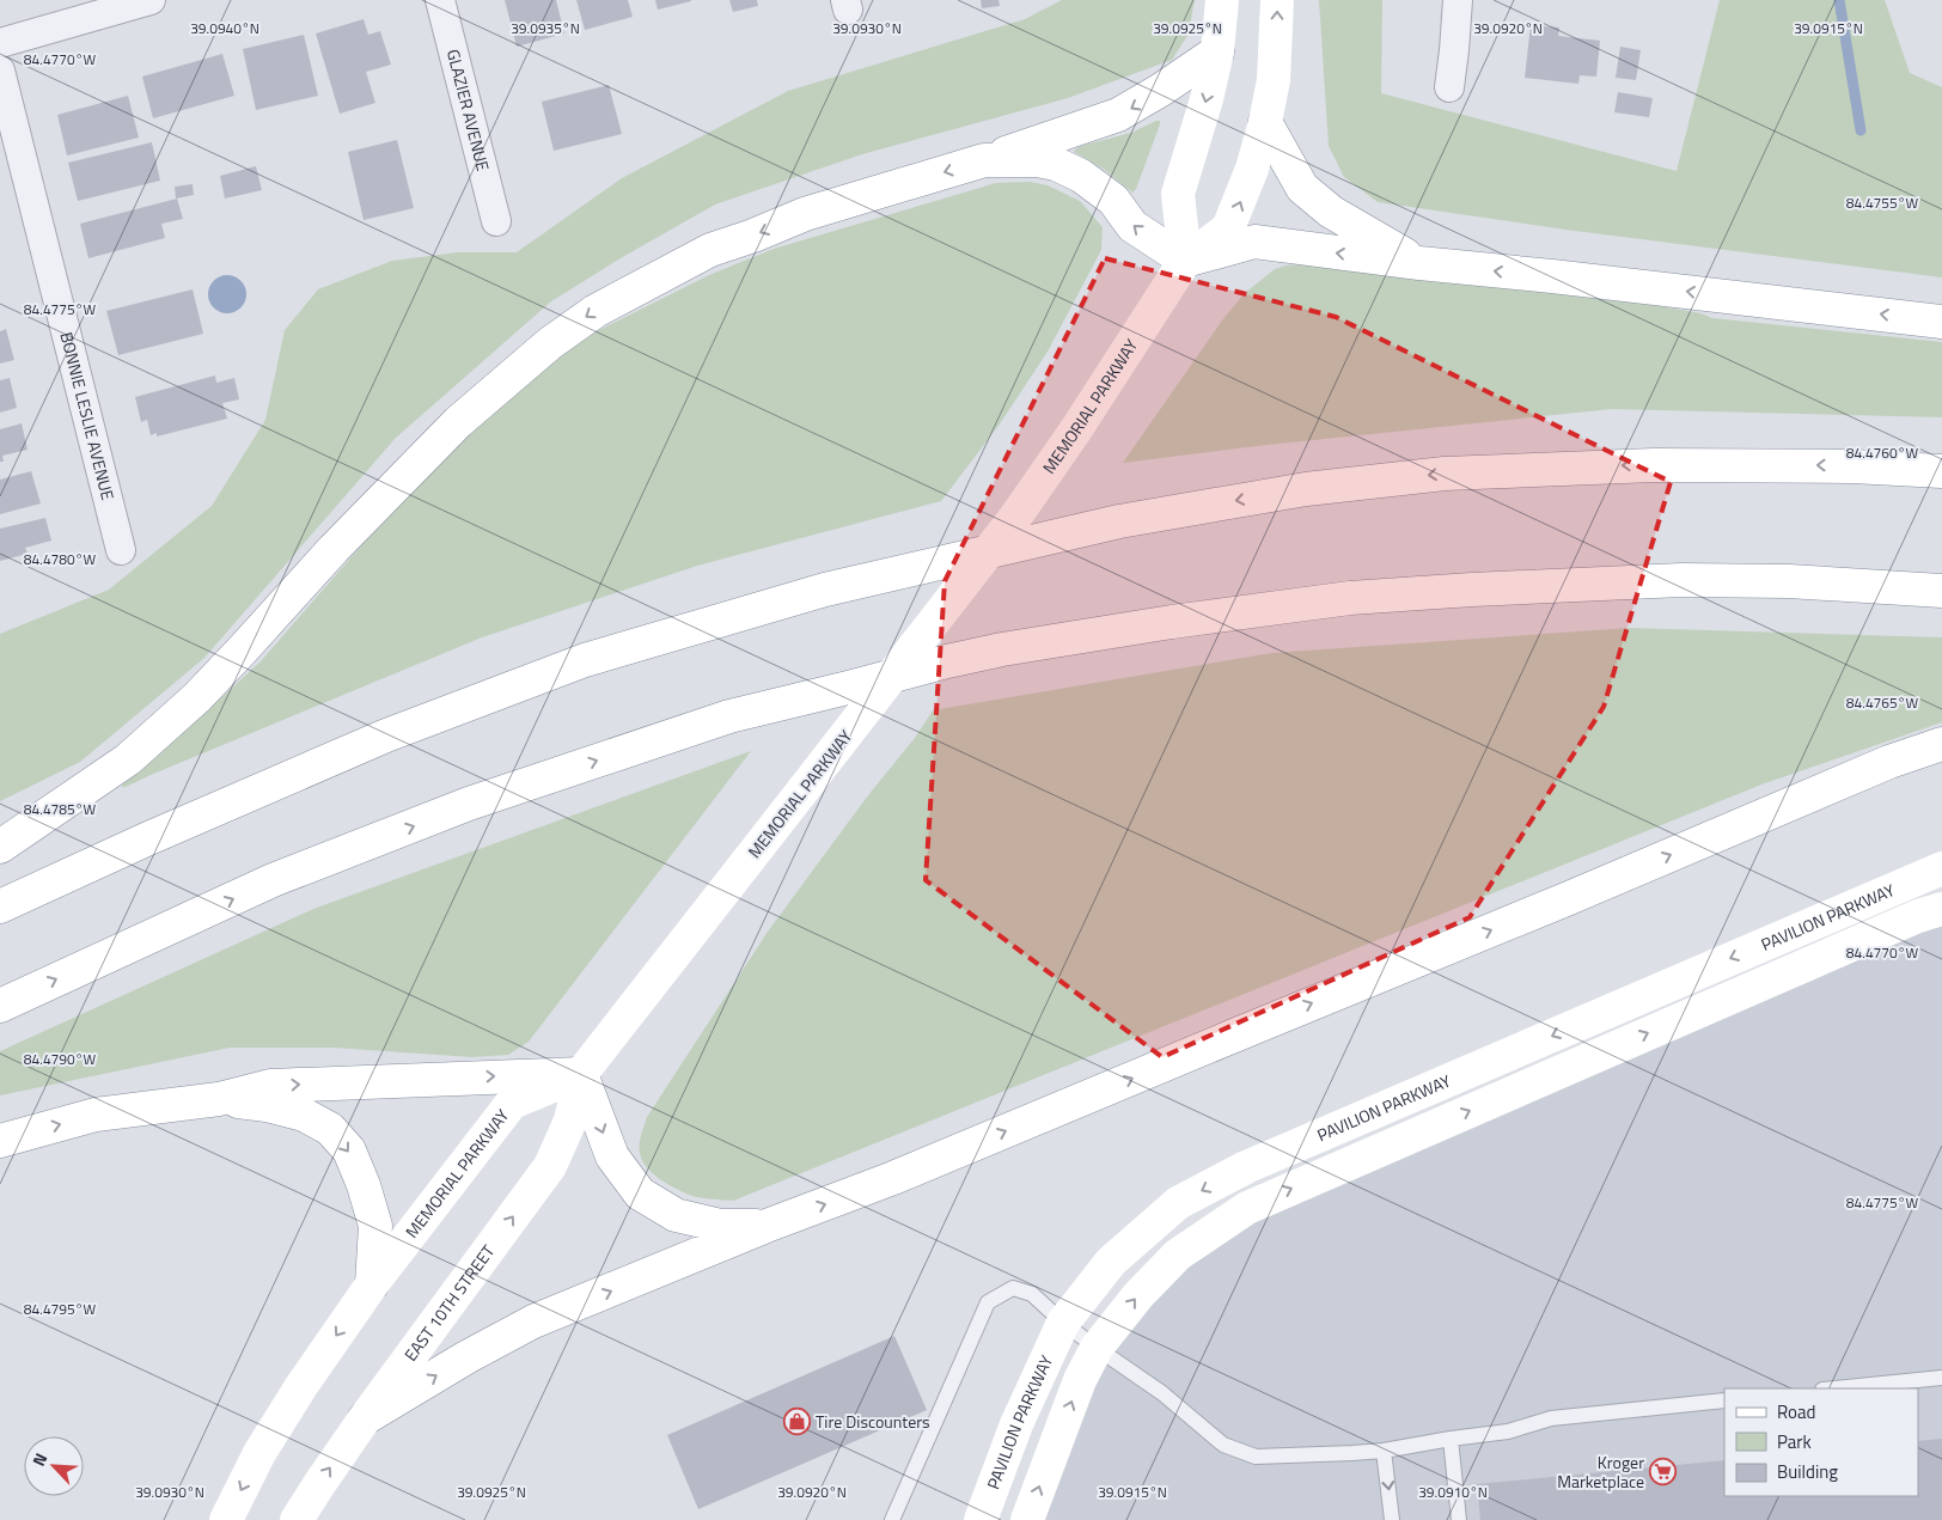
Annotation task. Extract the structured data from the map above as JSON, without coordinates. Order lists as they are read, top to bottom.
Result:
{
  "streets": {
    "main road": ["MEMORIAL PARKWAY", "PAVILION PARKWAY", "EAST 10TH STREET"],
    "street": ["GLAZIER AVENUE", "BONNIE LESLIE AVENUE"]
  },
  "crossings": [
    ["MEMORIAL PARKWAY", "EAST 10TH STREET"]
  ],
  "places": {
    "shop": ["Tire Discounters"],
    "supermarket": ["Kroger Marketplace"]
  },
  "legend": ["Road", "Park", "Building"],
  "north": "top left",
  "coordinates": [
    "39.0940°N",
    "39.0935°N",
    "39.0930°N",
    "39.0925°N",
    "39.0920°N",
    "39.0915°N",
    "84.4770°W",
    "84.4755°W",
    "84.4775°W",
    "84.4760°W",
    "84.4780°W",
    "84.4765°W",
    "84.4785°W",
    "84.4790°W",
    "84.4795°W",
    "39.0910°N"
  ]
}
